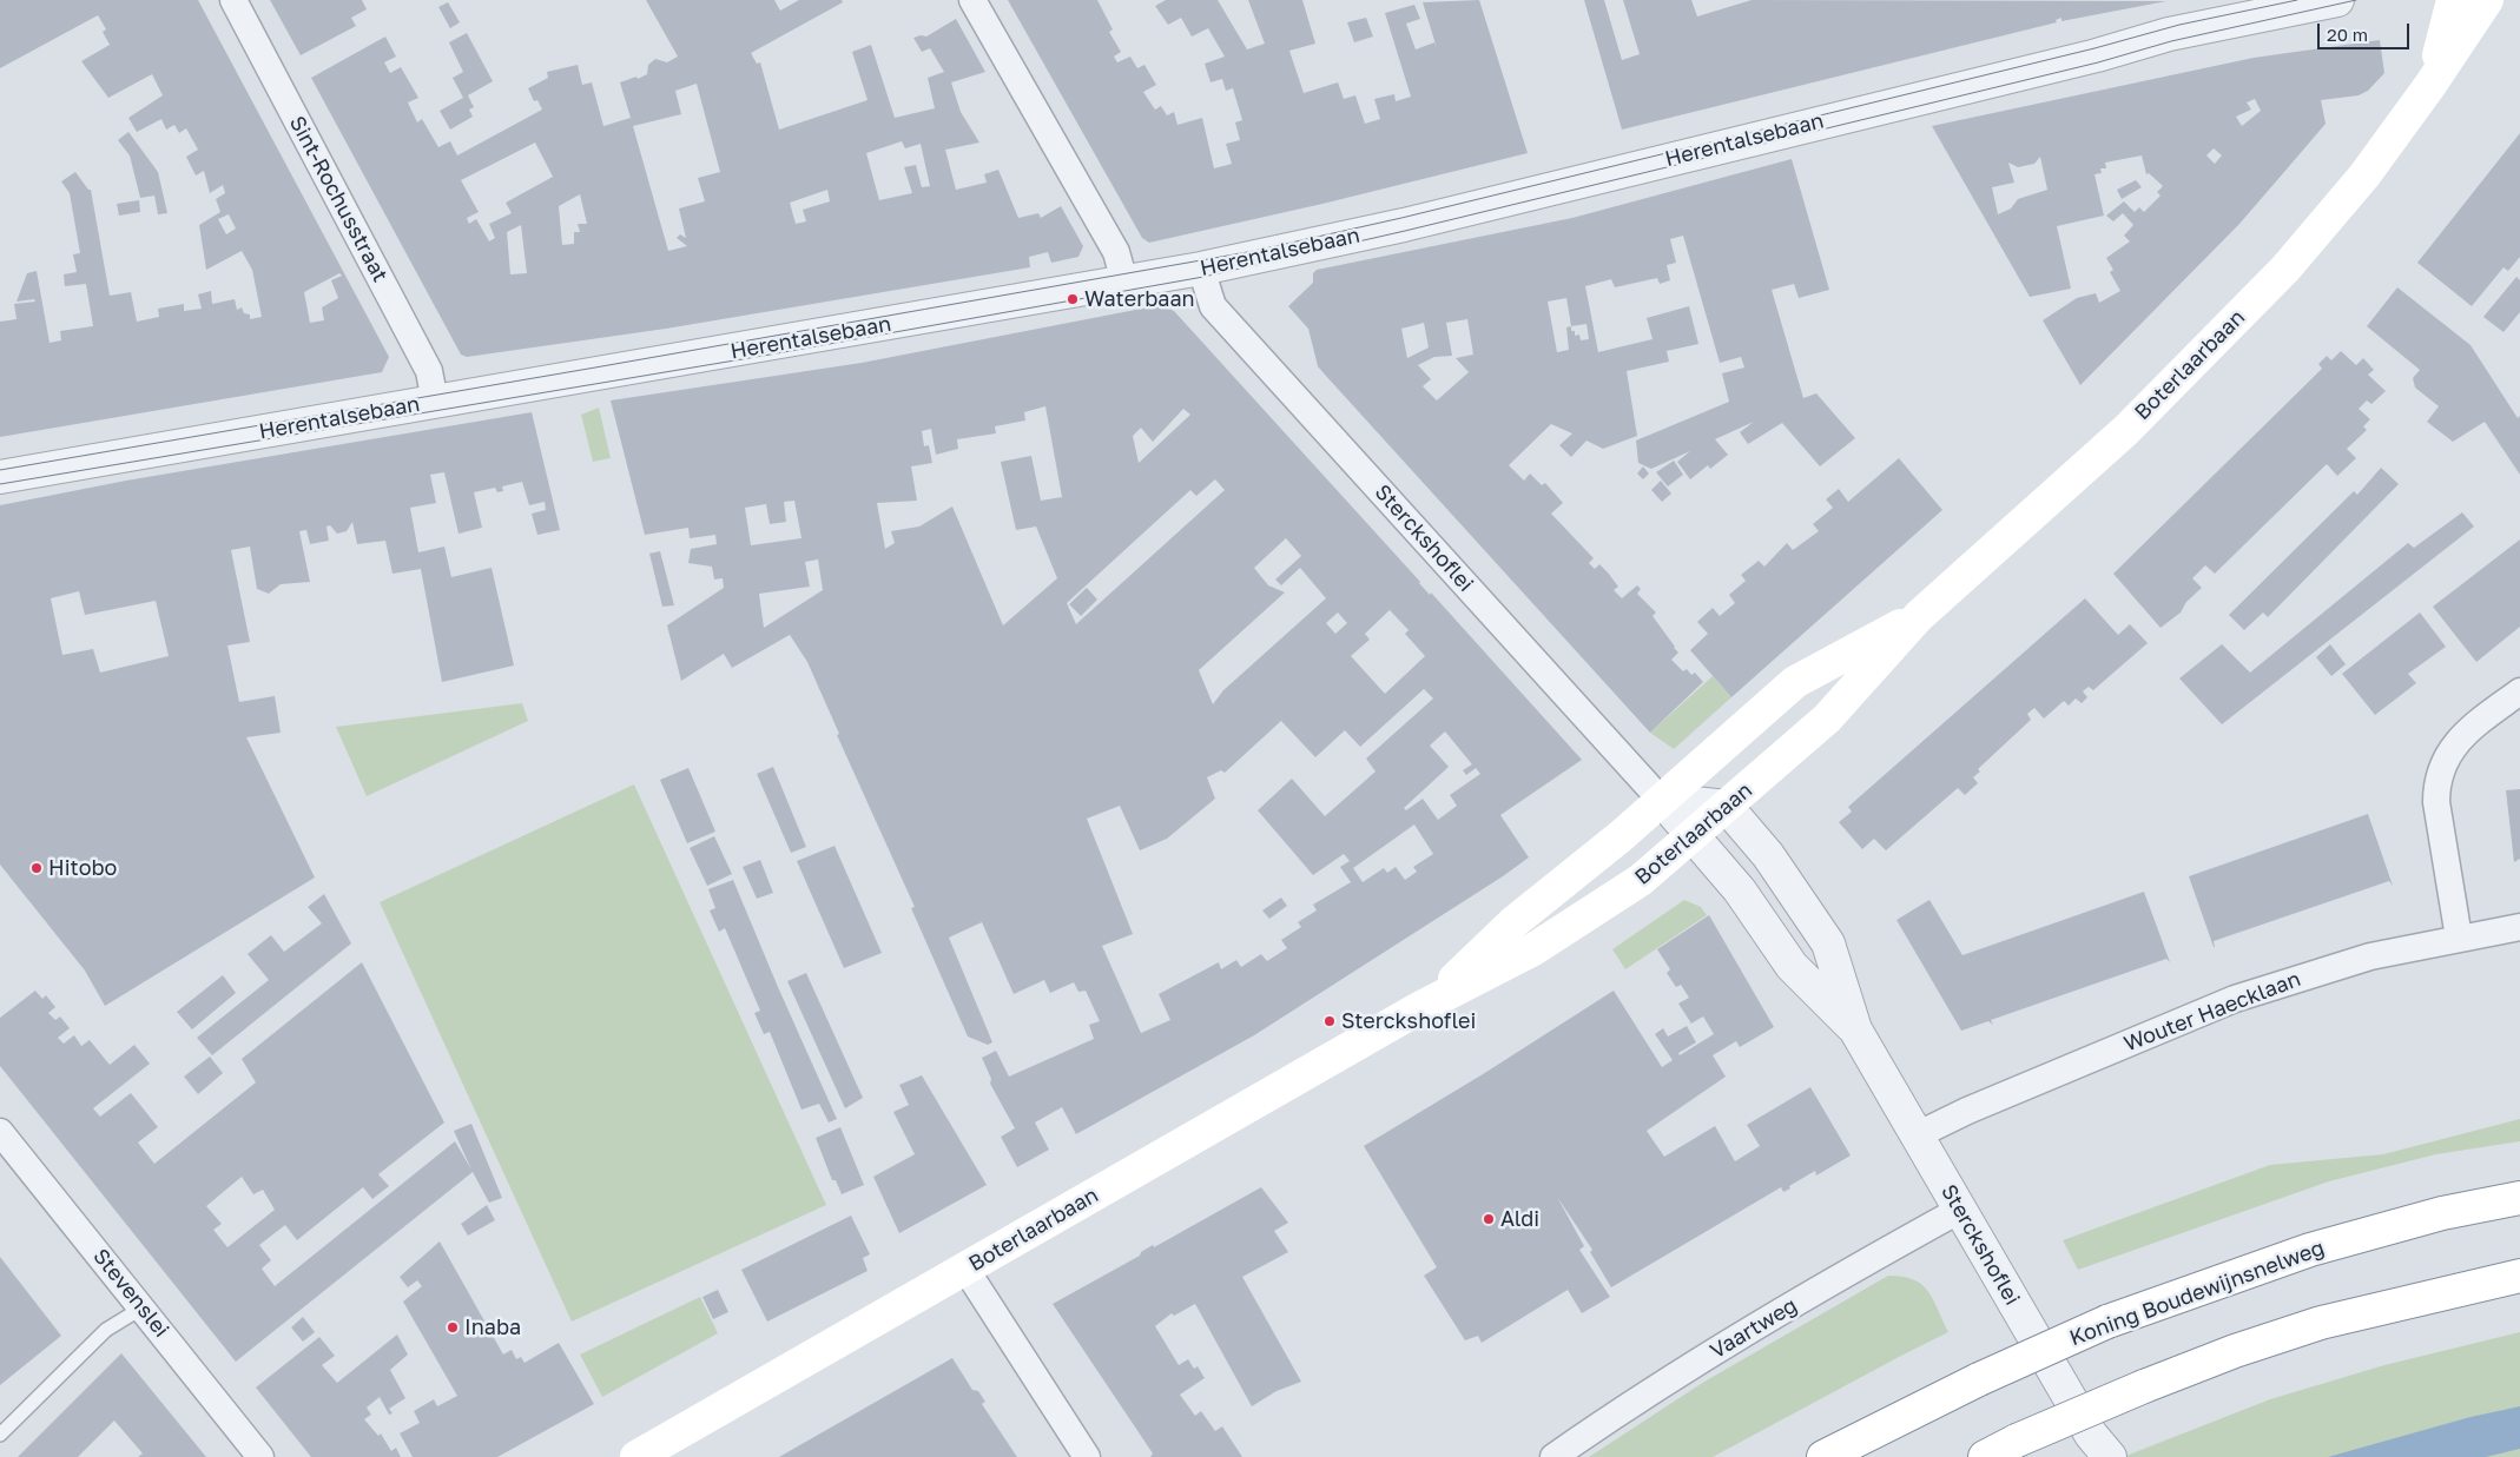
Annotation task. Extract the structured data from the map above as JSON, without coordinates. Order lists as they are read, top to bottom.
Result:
{
  "streets": {
    "main road": ["Boterlaarbaan", "Koning Boudewijnsnelweg"],
    "street": [
      "Herentalsebaan",
      "Sint-Rochusstraat",
      "Sterckshoflei",
      "Wouter Haecklaan",
      "Stevenslei",
      "Vaartweg"
    ]
  },
  "crossings": [
    ["Herentalsebaan", "Sint-Rochusstraat"],
    ["Herentalsebaan", "Sterckshoflei"],
    ["Boterlaarbaan", "Sterckshoflei"],
    ["Sterckshoflei", "Wouter Haecklaan"],
    ["Sterckshoflei", "Vaartweg"]
  ],
  "places": [
    "Waterbaan",
    "Hitobo",
    "Sterckshoflei",
    "Aldi",
    "Inaba"
  ],
  "scale_bar": "20 m"
}
